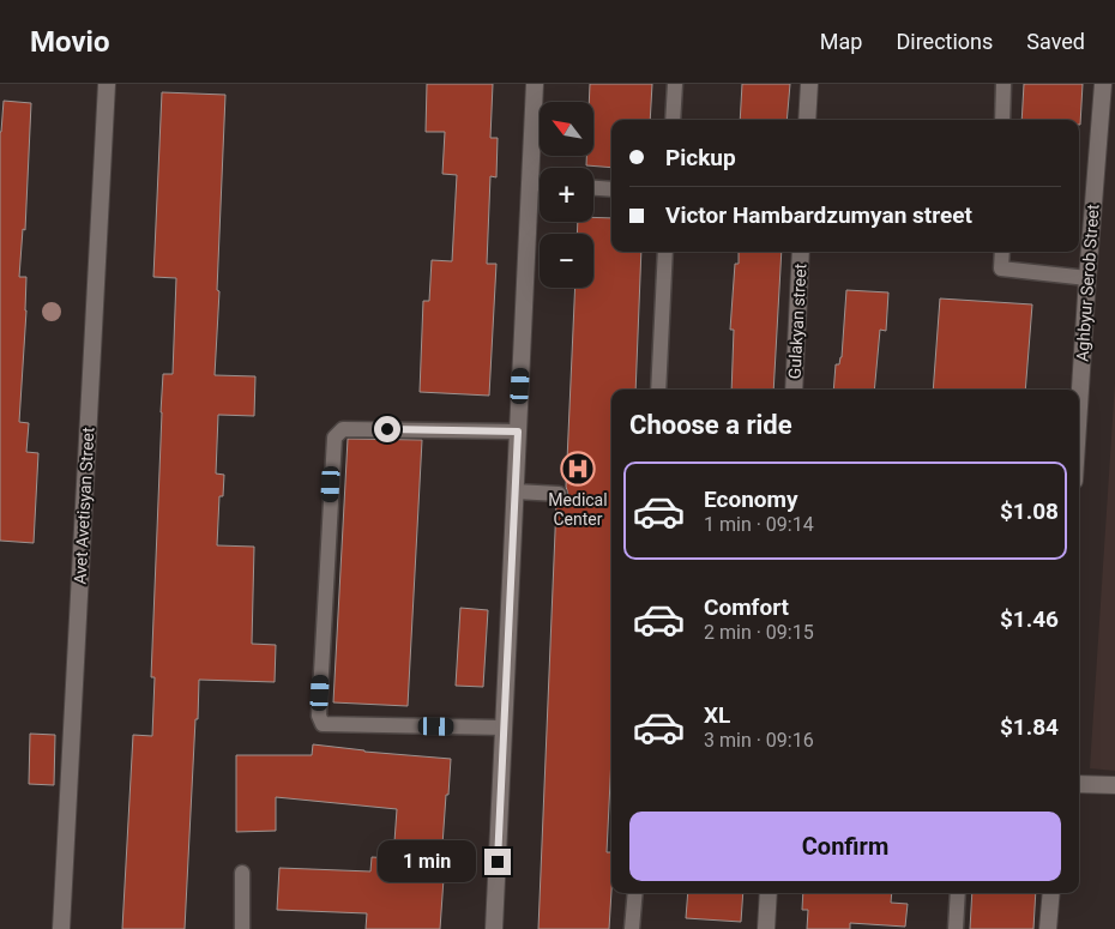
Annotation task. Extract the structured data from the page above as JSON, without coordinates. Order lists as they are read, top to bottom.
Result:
{
  "streets": {
    "street": ["Aghbyur Serob Street", "Gulakyan street", "Avet Avetisyan Street"]
  },
  "places": {
    "hospital": ["Medical Center"]
  },
  "north": "top left",
  "page": {
    "header": "Movio",
    "nav": ["Map", "Directions", "Saved"],
    "map_buttons": ["+", "−"],
    "banner": ["Pickup", "Victor Hambardzumyan street"],
    "heading": "Choose a ride",
    "list": [
      {
        "name": "Economy",
        "note": "1 min · 09:14",
        "value": "$1.08"
      },
      {
        "name": "Comfort",
        "note": "2 min · 09:15",
        "value": "$1.46"
      },
      {
        "name": "XL",
        "note": "3 min · 09:16",
        "value": "$1.84"
      }
    ],
    "buttons": "Confirm",
    "bubble": "1 min"
  }
}
